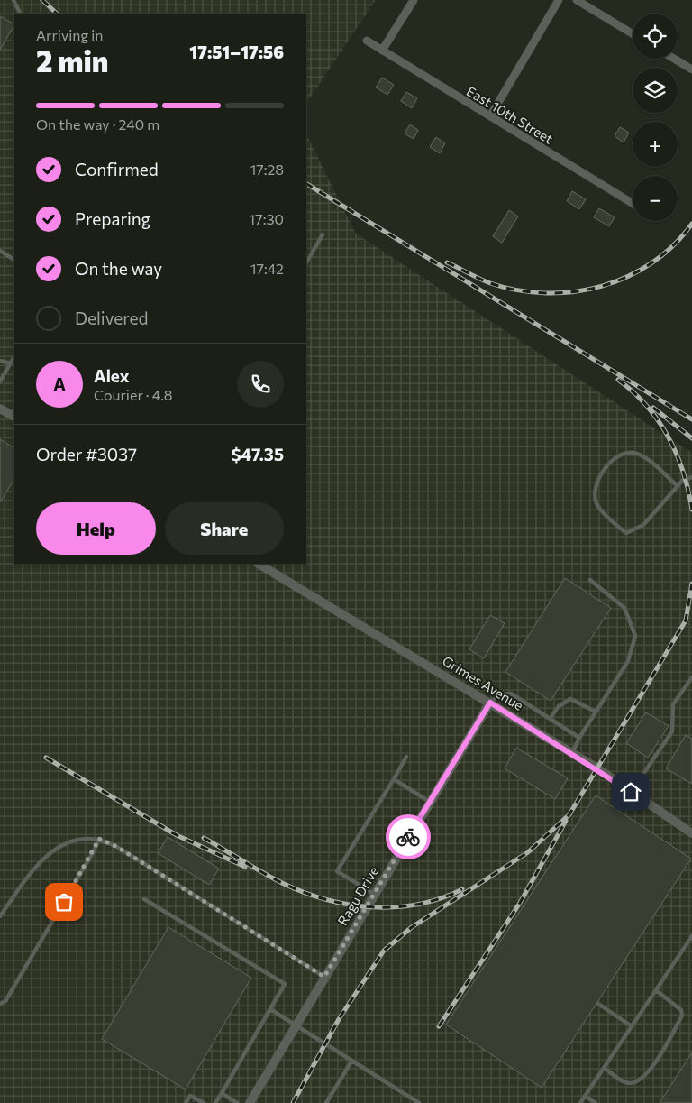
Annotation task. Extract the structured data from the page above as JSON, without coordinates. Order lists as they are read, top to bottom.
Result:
{
  "streets": {
    "street": ["East 10th Street", "Grimes Avenue", "Ragu Drive"]
  },
  "crossings": [
    ["Grimes Avenue", "Ragu Drive"]
  ],
  "page": {
    "map_buttons": ["+", "−"],
    "heading": ["2 min", "Arriving in", "17:51–17:56"],
    "panel": [
      "Alex",
      "Courier · 4.8",
      "Order #3037",
      "$47.35"
    ],
    "bar": "On the way · 240 m",
    "list": [
      ["Confirmed", "17:28"],
      ["Preparing", "17:30"],
      ["On the way", "17:42"],
      "Delivered"
    ],
    "round": "A",
    "buttons": ["Help", "Share"]
  }
}
